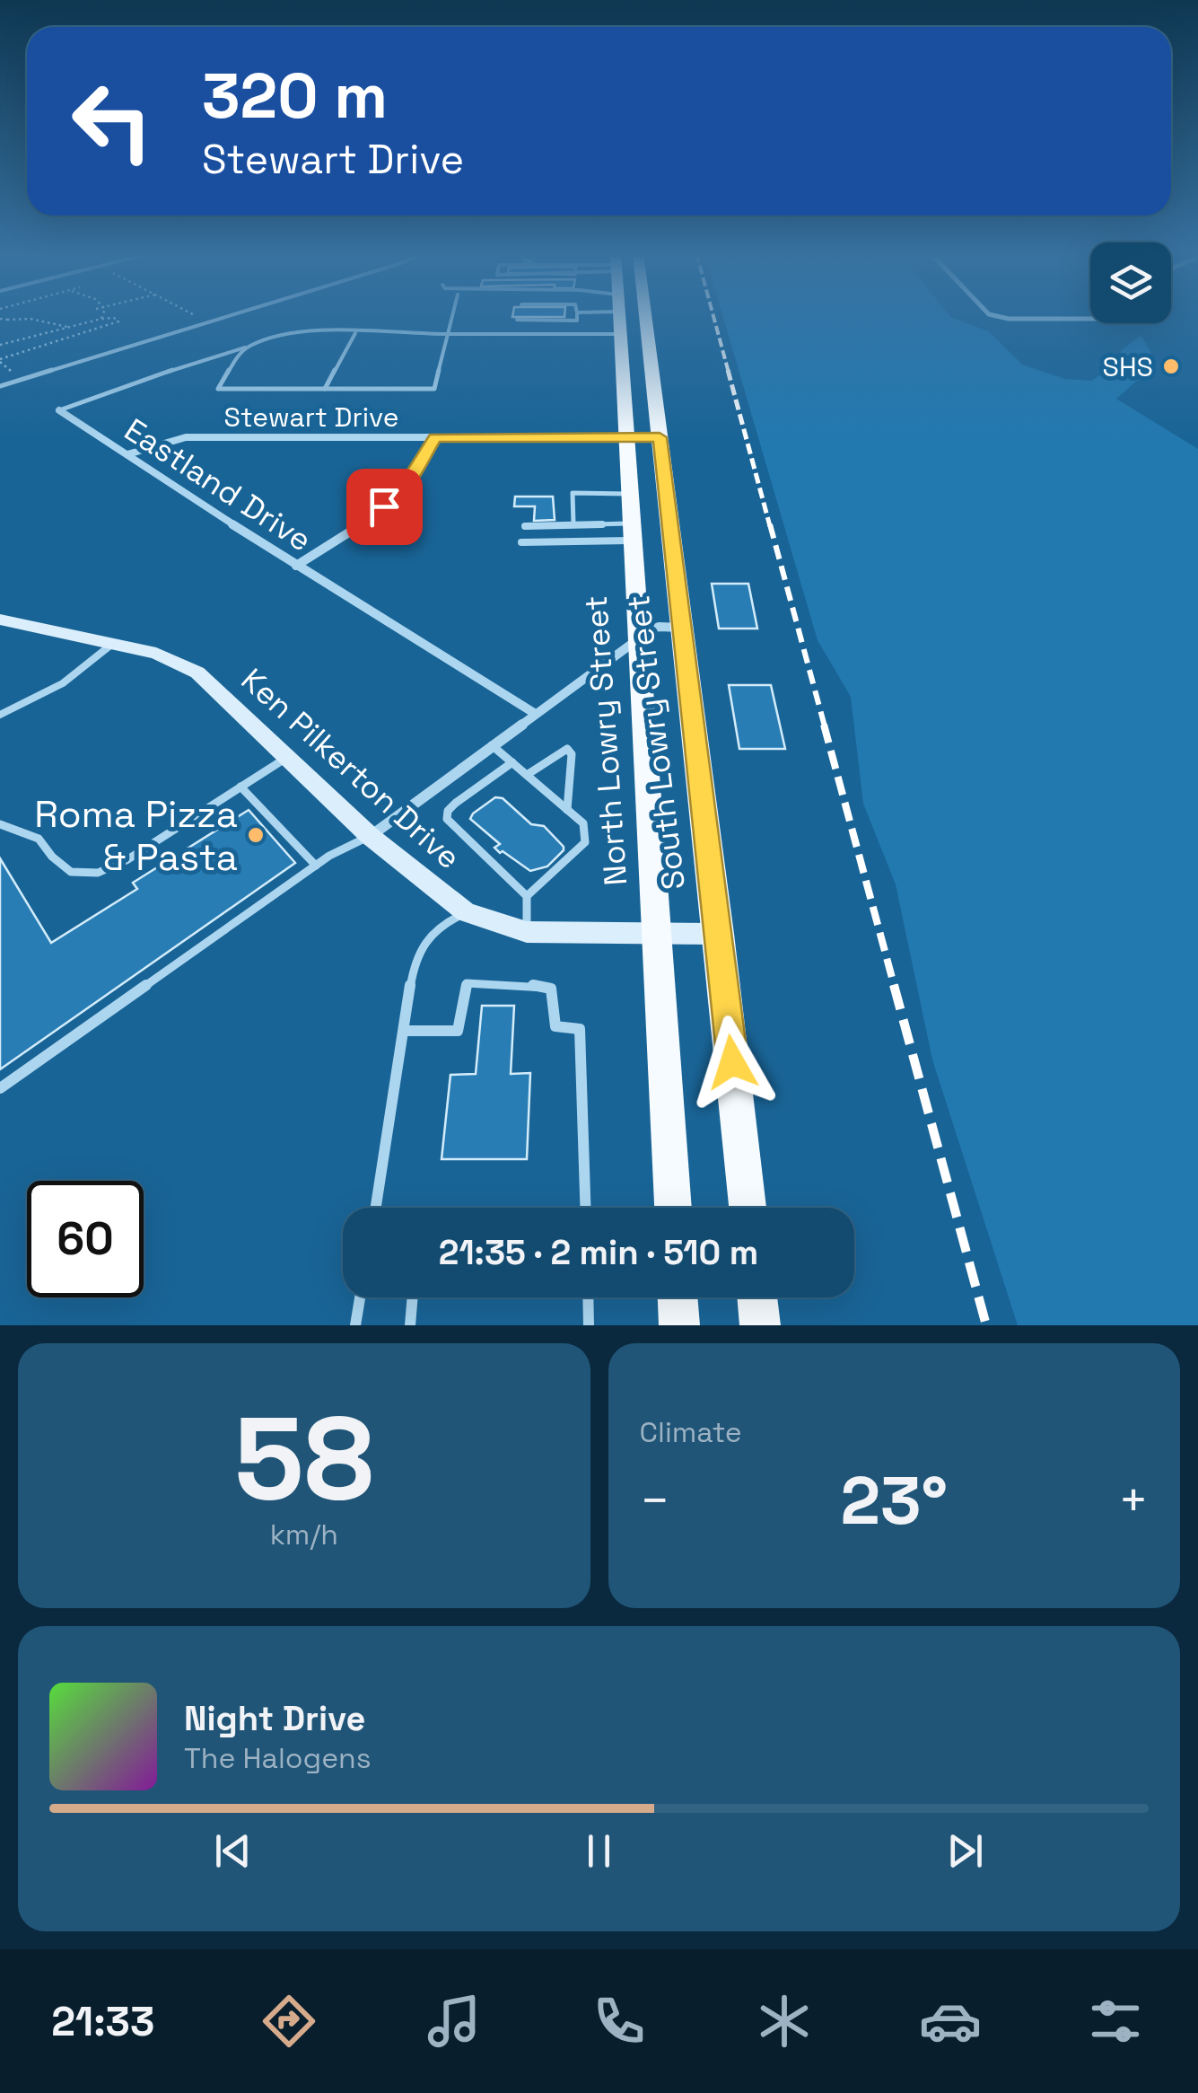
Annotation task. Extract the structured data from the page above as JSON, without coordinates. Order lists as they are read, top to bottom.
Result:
{
  "streets": {
    "main road": ["North Lowry Street", "South Lowry Street"],
    "street": ["Stewart Drive", "Eastland Drive", "Ken Pilkerton Drive"]
  },
  "crossings": [
    ["Stewart Drive", "Eastland Drive"],
    ["Stewart Drive", "North Lowry Street"],
    ["Stewart Drive", "South Lowry Street"],
    ["North Lowry Street", "Ken Pilkerton Drive"],
    ["South Lowry Street", "Ken Pilkerton Drive"]
  ],
  "places": ["SHS", "Roma Pizza & Pasta"],
  "page": {
    "turn": ["320 m", "Stewart Drive"],
    "limit": "60",
    "trip": "21:35 · 2 min · 510 m",
    "tile": [
      ["58", "km/h"],
      "Climate"
    ],
    "heat": ["−", "23°", "+"],
    "song": ["Night Drive", "The Halogens"],
    "tabs": "21:33"
  }
}
